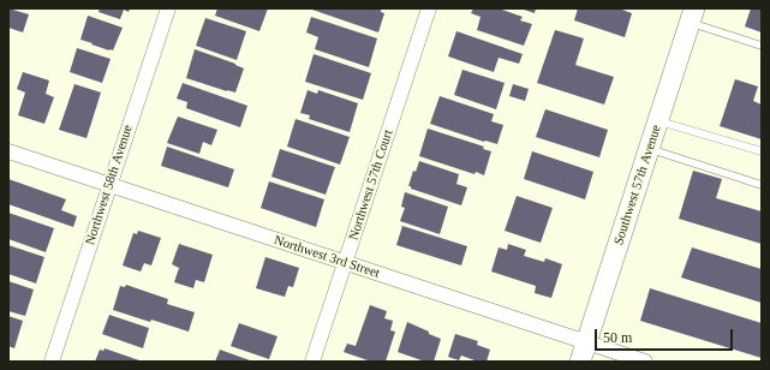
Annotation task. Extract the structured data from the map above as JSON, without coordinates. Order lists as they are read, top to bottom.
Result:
{
  "streets": {
    "main road": ["Southwest 57th Avenue"],
    "street": ["Northwest 58th Avenue", "Northwest 57th Court", "Northwest 3rd Street"]
  },
  "crossings": [
    ["Northwest 58th Avenue", "Northwest 3rd Street"],
    ["Northwest 57th Court", "Northwest 3rd Street"],
    ["Southwest 57th Avenue", "Northwest 3rd Street"]
  ],
  "scale_bar": "50 m"
}
